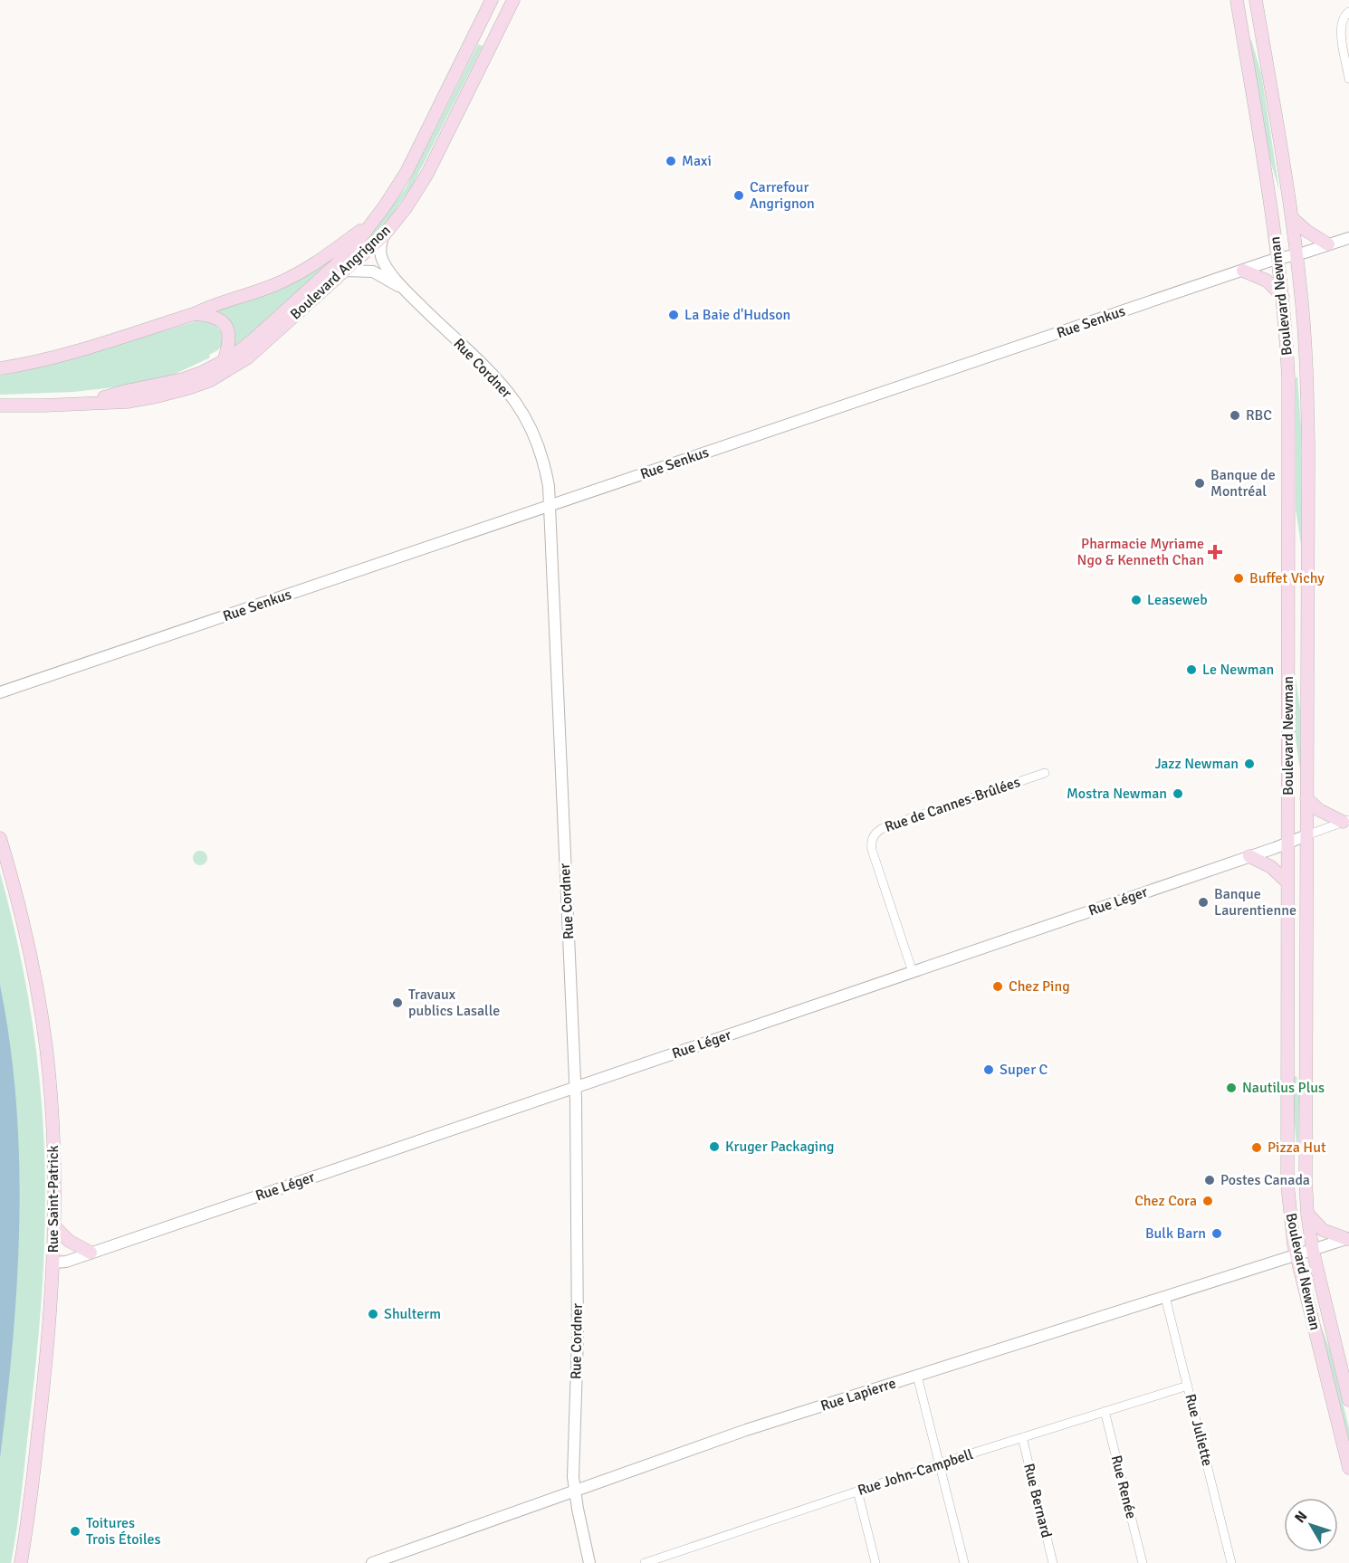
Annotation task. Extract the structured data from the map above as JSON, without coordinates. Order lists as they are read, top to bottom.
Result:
{
  "streets": {
    "main road": ["Boulevard Angrignon", "Boulevard Newman", "Rue Saint-Patrick"],
    "street": [
      "Rue Senkus",
      "Rue Cordner",
      "Rue de Cannes-Brûlées",
      "Rue Léger",
      "Rue Lapierre",
      "Rue Juliette",
      "Rue John-Campbell",
      "Rue Renée",
      "Rue Bernard"
    ]
  },
  "crossings": [
    ["Boulevard Newman", "Rue Senkus"],
    ["Boulevard Newman", "Rue Léger"],
    ["Boulevard Newman", "Rue Lapierre"],
    ["Rue Senkus", "Rue Cordner"],
    ["Rue Cordner", "Rue Léger"],
    ["Rue Cordner", "Rue Lapierre"],
    ["Rue de Cannes-Brûlées", "Rue Léger"],
    ["Rue Léger", "Rue Saint-Patrick"],
    ["Rue Lapierre", "Rue Juliette"],
    ["Rue Juliette", "Rue John-Campbell"],
    ["Rue John-Campbell", "Rue Renée"],
    ["Rue John-Campbell", "Rue Bernard"]
  ],
  "places": {
    "other": [
      "Maxi",
      "Carrefour Angrignon",
      "La Baie d'Hudson",
      "RBC",
      "Banque de Montréal",
      "Buffet Vichy",
      "Leaseweb",
      "Le Newman",
      "Jazz Newman",
      "Mostra Newman",
      "Banque Laurentienne",
      "Chez Ping",
      "Travaux publics Lasalle",
      "Super C",
      "Nautilus Plus",
      "Kruger Packaging",
      "Pizza Hut",
      "Postes Canada",
      "Chez Cora",
      "Bulk Barn",
      "Shulterm",
      "Toitures Trois Étoiles"
    ],
    "health": ["Pharmacie Myriame Ngo & Kenneth Chan"]
  },
  "north": "top left"
}
